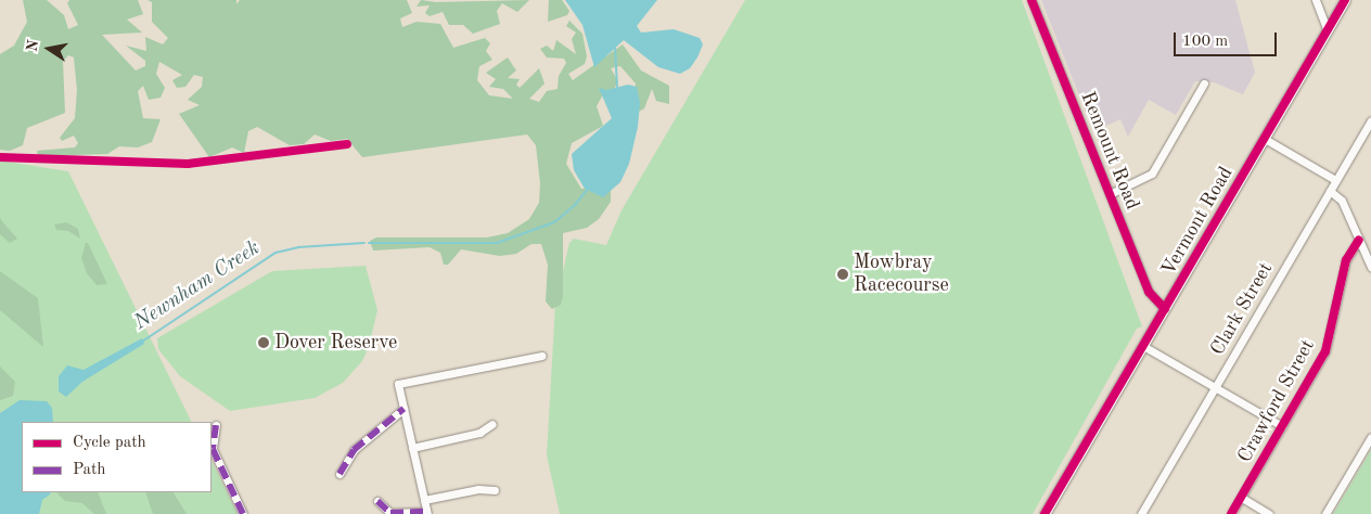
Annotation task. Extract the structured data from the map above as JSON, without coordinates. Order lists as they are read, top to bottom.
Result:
{
  "streets": {
    "street": [
      "Remount Road",
      "Vermont Road",
      "Clark Street",
      "Crawford Street"
    ]
  },
  "crossings": [
    ["Remount Road", "Vermont Road"]
  ],
  "water": ["Newnham Creek"],
  "places": ["Mowbray Racecourse", "Dover Reserve"],
  "legend": ["Cycle path", "Path"],
  "scale_bar": "100 m",
  "north": "left"
}
